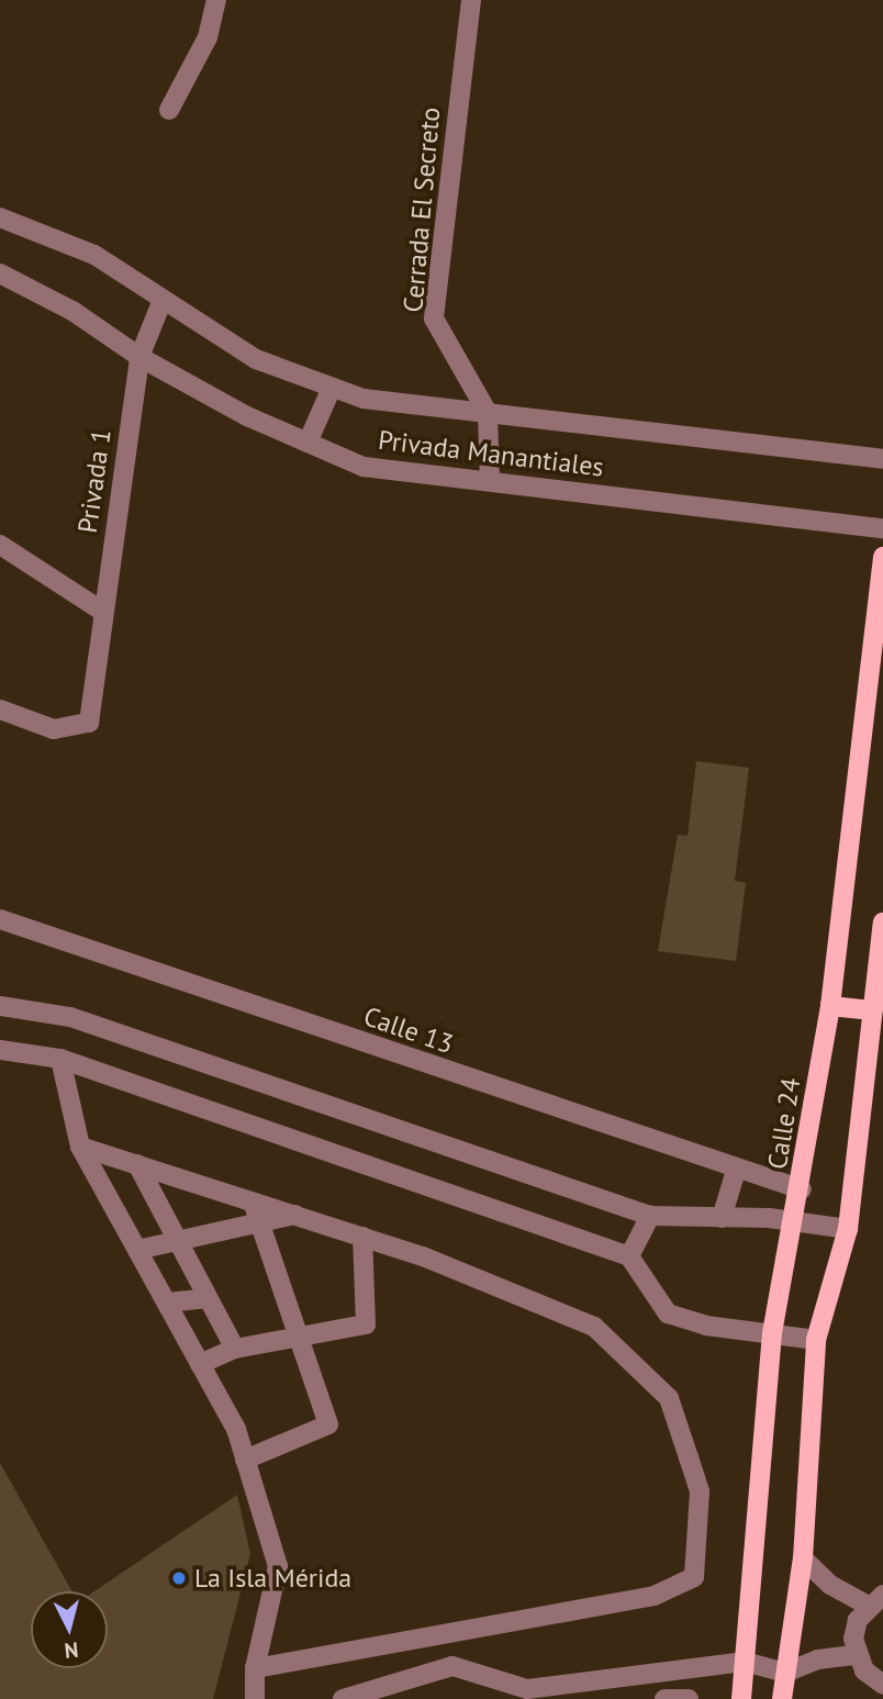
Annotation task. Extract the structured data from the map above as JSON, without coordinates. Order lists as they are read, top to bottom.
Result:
{
  "streets": {
    "main road": ["Calle 24"],
    "street": [
      "Cerrada El Secreto",
      "Privada Manantiales",
      "Privada 1",
      "Calle 13"
    ]
  },
  "crossings": [
    ["Cerrada El Secreto", "Privada Manantiales"],
    ["Privada Manantiales", "Privada 1"],
    ["Calle 13", "Calle 24"]
  ],
  "places": ["La Isla Mérida"],
  "north": "bottom"
}
